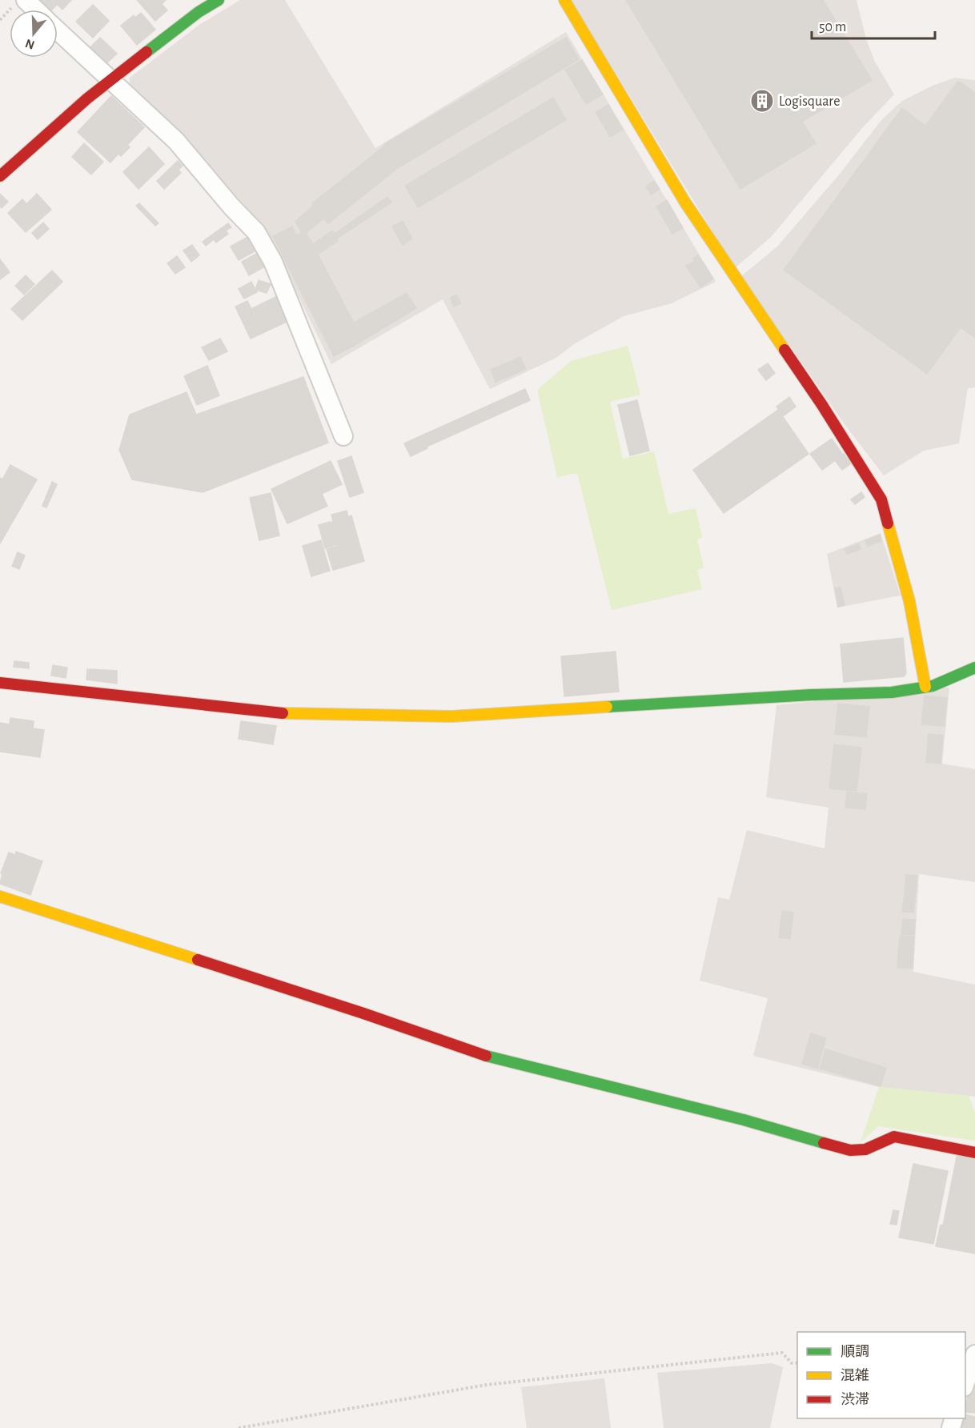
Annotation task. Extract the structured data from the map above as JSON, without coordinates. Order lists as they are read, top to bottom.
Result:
{
  "places": {
    "building": ["Logisquare"]
  },
  "legend": ["順調", "混雑", "渋滞"],
  "scale_bar": "50 m",
  "north": "bottom"
}
